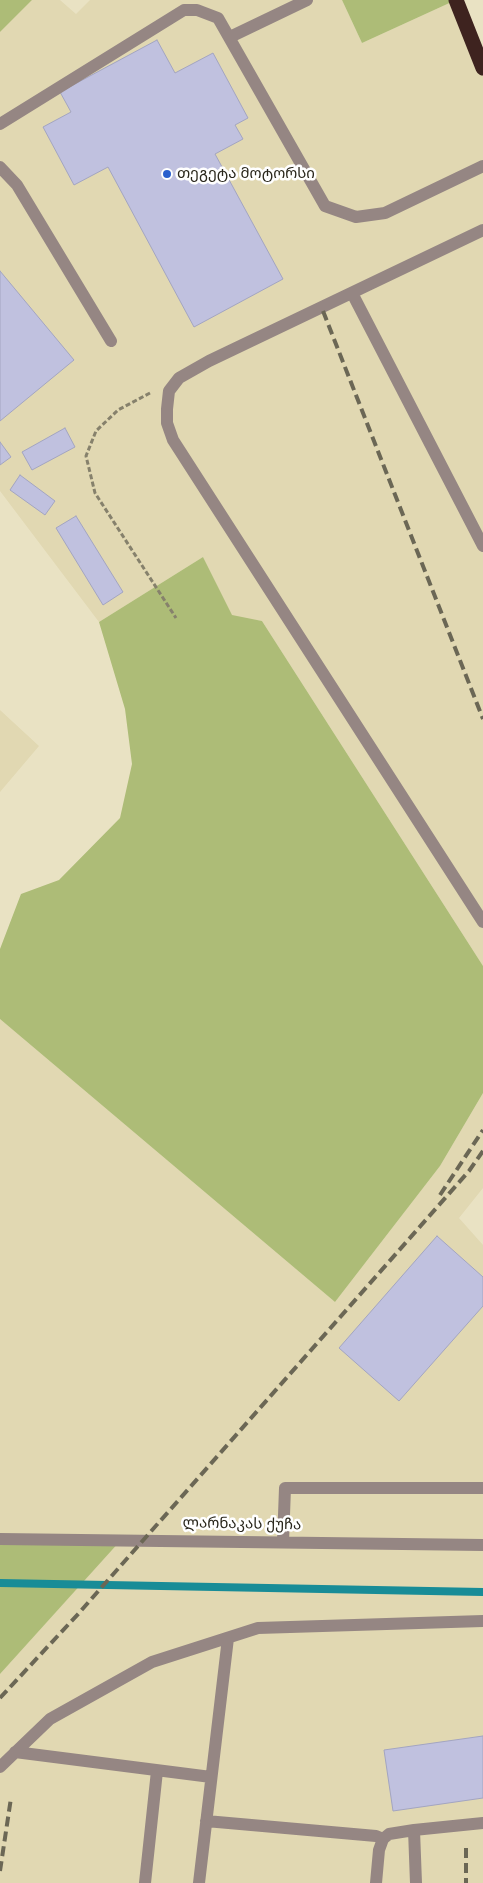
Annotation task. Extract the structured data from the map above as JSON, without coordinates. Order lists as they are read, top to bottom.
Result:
{
  "streets": {
    "lane": ["ლარნაკას ქუჩა"]
  },
  "places": ["თეგეტა მოტორსი"]
}
